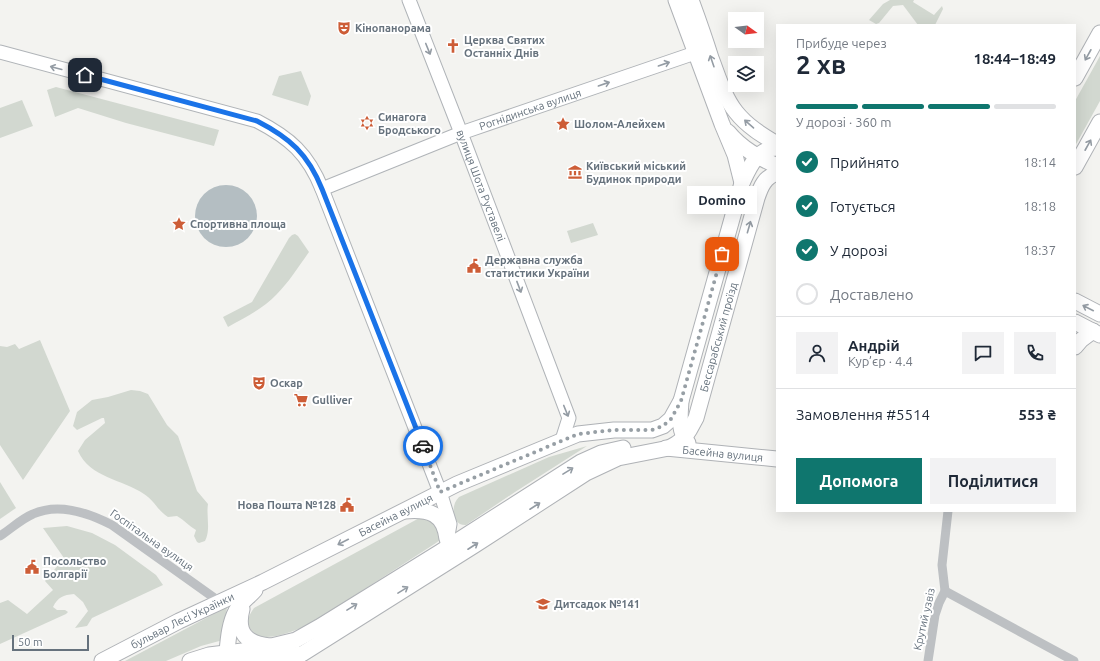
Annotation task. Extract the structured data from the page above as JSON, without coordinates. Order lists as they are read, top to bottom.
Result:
{
  "streets": {
    "main road": [
      "Рогнідинська вулиця",
      "вулиця Шота Руставелі",
      "Бессарабський проїзд",
      "Басейна вулиця",
      "бульвар Лесі Українки"
    ],
    "street": ["Госпітальна вулиця", "Крутий узвіз"]
  },
  "crossings": [
    ["Рогнідинська вулиця", "вулиця Шота Руставелі"],
    ["вулиця Шота Руставелі", "Басейна вулиця"],
    ["Бессарабський проїзд", "Басейна вулиця"],
    ["Басейна вулиця", "бульвар Лесі Українки"],
    ["Госпітальна вулиця", "бульвар Лесі Українки"]
  ],
  "one_way": ["Рогнідинська вулиця", "вулиця Шота Руставелі"],
  "places": {
    "theatre": ["Кінопанорама", "Оскар"],
    "church": ["Церква Святих Останніх Днів"],
    "synagogue": ["Синагога Бродського"],
    "place": ["Шолом-Алейхем", "Спортивна площа"],
    "museum": ["Київський міський Будинок природи"],
    "other": ["Domino"],
    "public building": ["Державна служба статистики України", "Нова Пошта №128", "Посольство Болгарії"],
    "supermarket": ["Gulliver"],
    "school or university": ["Дитсадок №141"]
  },
  "scale_bar": "50 m",
  "north": "right",
  "page": {
    "heading": ["2 хв", "Прибуде через", "18:44–18:49"],
    "panel": [
      "Андрій",
      "Кур’єр · 4.4",
      "Замовлення #5514",
      "553 ₴"
    ],
    "bar": "У дорозі · 360 m",
    "list": [
      ["Прийнято", "18:14"],
      ["Готується", "18:18"],
      ["У дорозі", "18:37"],
      "Доставлено"
    ],
    "bubble": "Domino",
    "buttons": ["Допомога", "Поділитися"],
    "scale": "50 m"
  }
}
